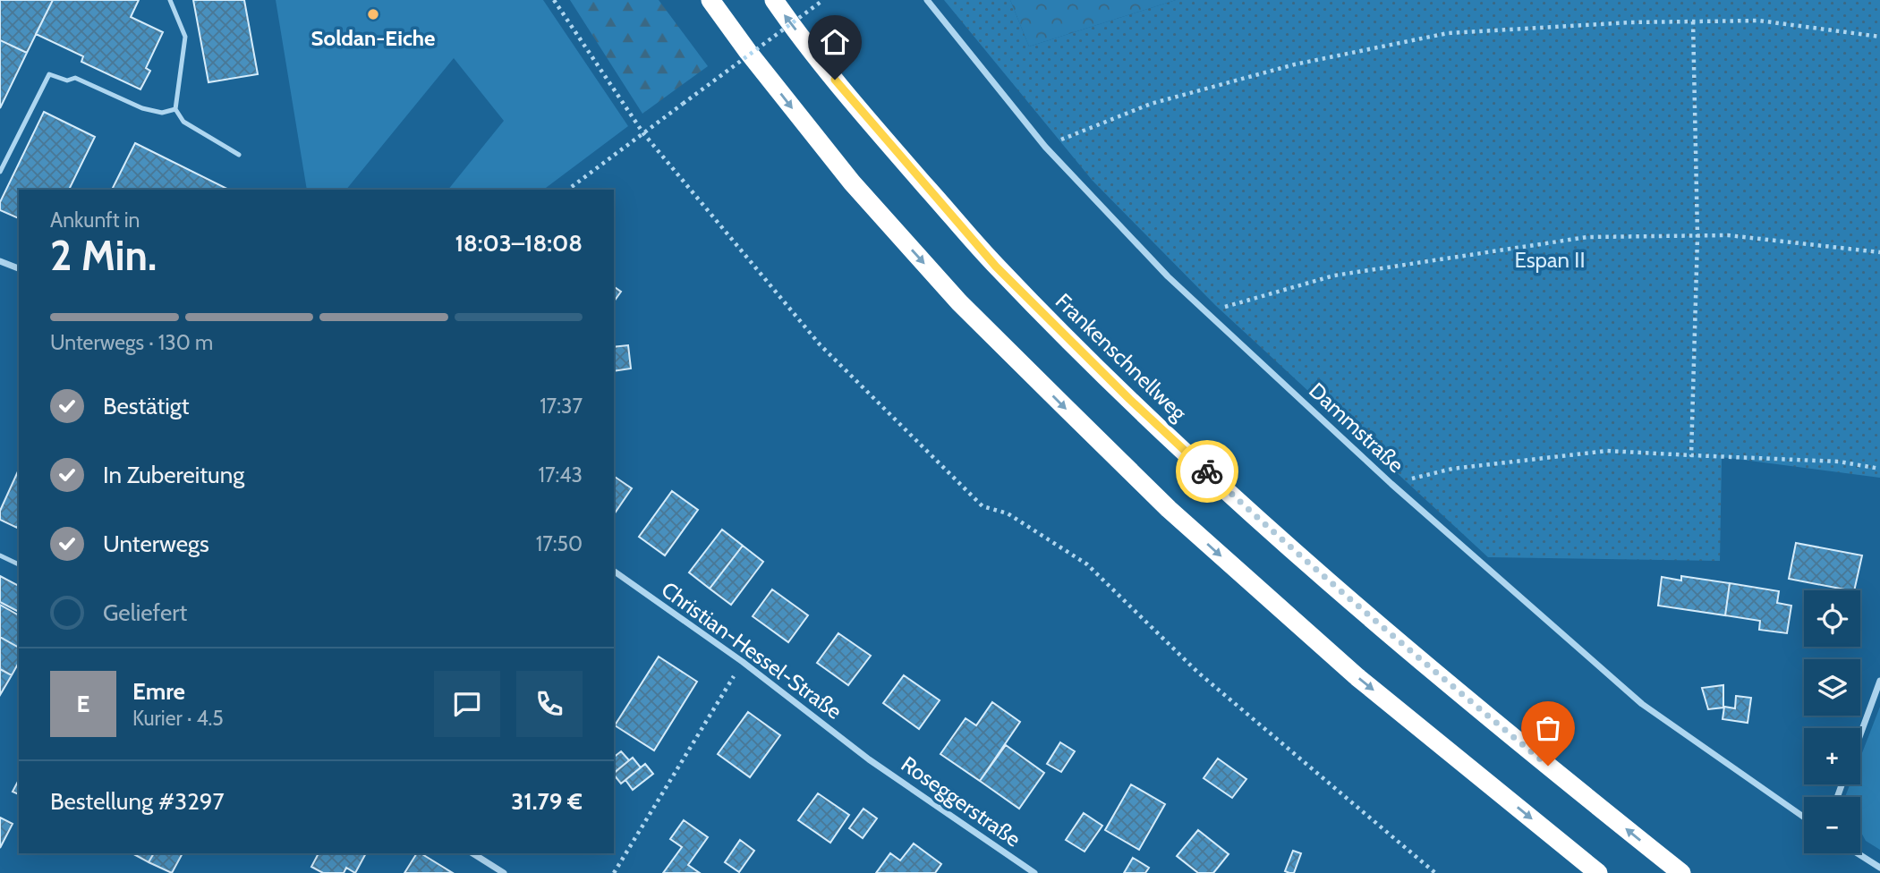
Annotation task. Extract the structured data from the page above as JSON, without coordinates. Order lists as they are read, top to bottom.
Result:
{
  "streets": {
    "highway": ["Frankenschnellweg"],
    "street": ["Dammstraße", "Christian-Hessel-Straße", "Roseggerstraße"]
  },
  "crossings": [
    ["Christian-Hessel-Straße", "Roseggerstraße"]
  ],
  "parks": ["Espan II"],
  "places": ["Soldan-Eiche"],
  "page": {
    "heading": ["2 Min.", "Ankunft in", "18:03–18:08"],
    "panel": [
      "Emre",
      "Kurier · 4.5",
      "Bestellung #3297",
      "31.79 €"
    ],
    "bar": "Unterwegs · 130 m",
    "list": [
      ["Bestätigt", "17:37"],
      ["In Zubereitung", "17:43"],
      ["Unterwegs", "17:50"],
      "Geliefert"
    ],
    "map_buttons": ["+", "−"],
    "round": "E"
  }
}
